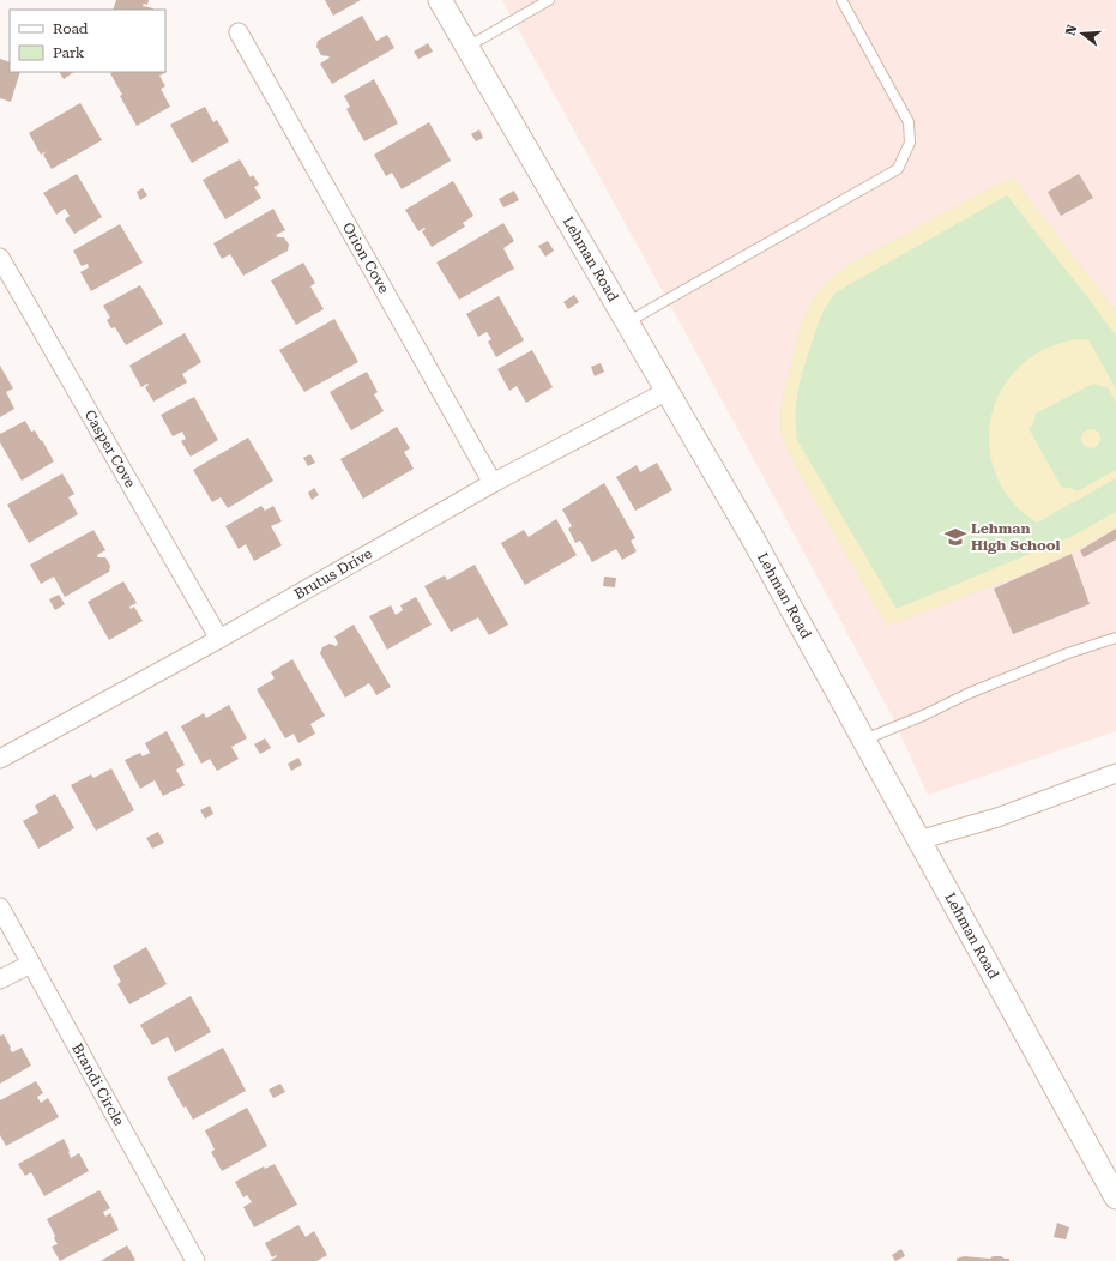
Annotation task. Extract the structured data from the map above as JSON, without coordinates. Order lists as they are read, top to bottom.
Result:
{
  "streets": {
    "street": [
      "Orion Cove",
      "Lehman Road",
      "Casper Cove",
      "Brutus Drive",
      "Brandi Circle"
    ]
  },
  "crossings": [
    ["Orion Cove", "Brutus Drive"],
    ["Lehman Road", "Brutus Drive"],
    ["Casper Cove", "Brutus Drive"]
  ],
  "places": {
    "school or university": ["Lehman High School"]
  },
  "legend": ["Road", "Park"],
  "north": "left"
}
